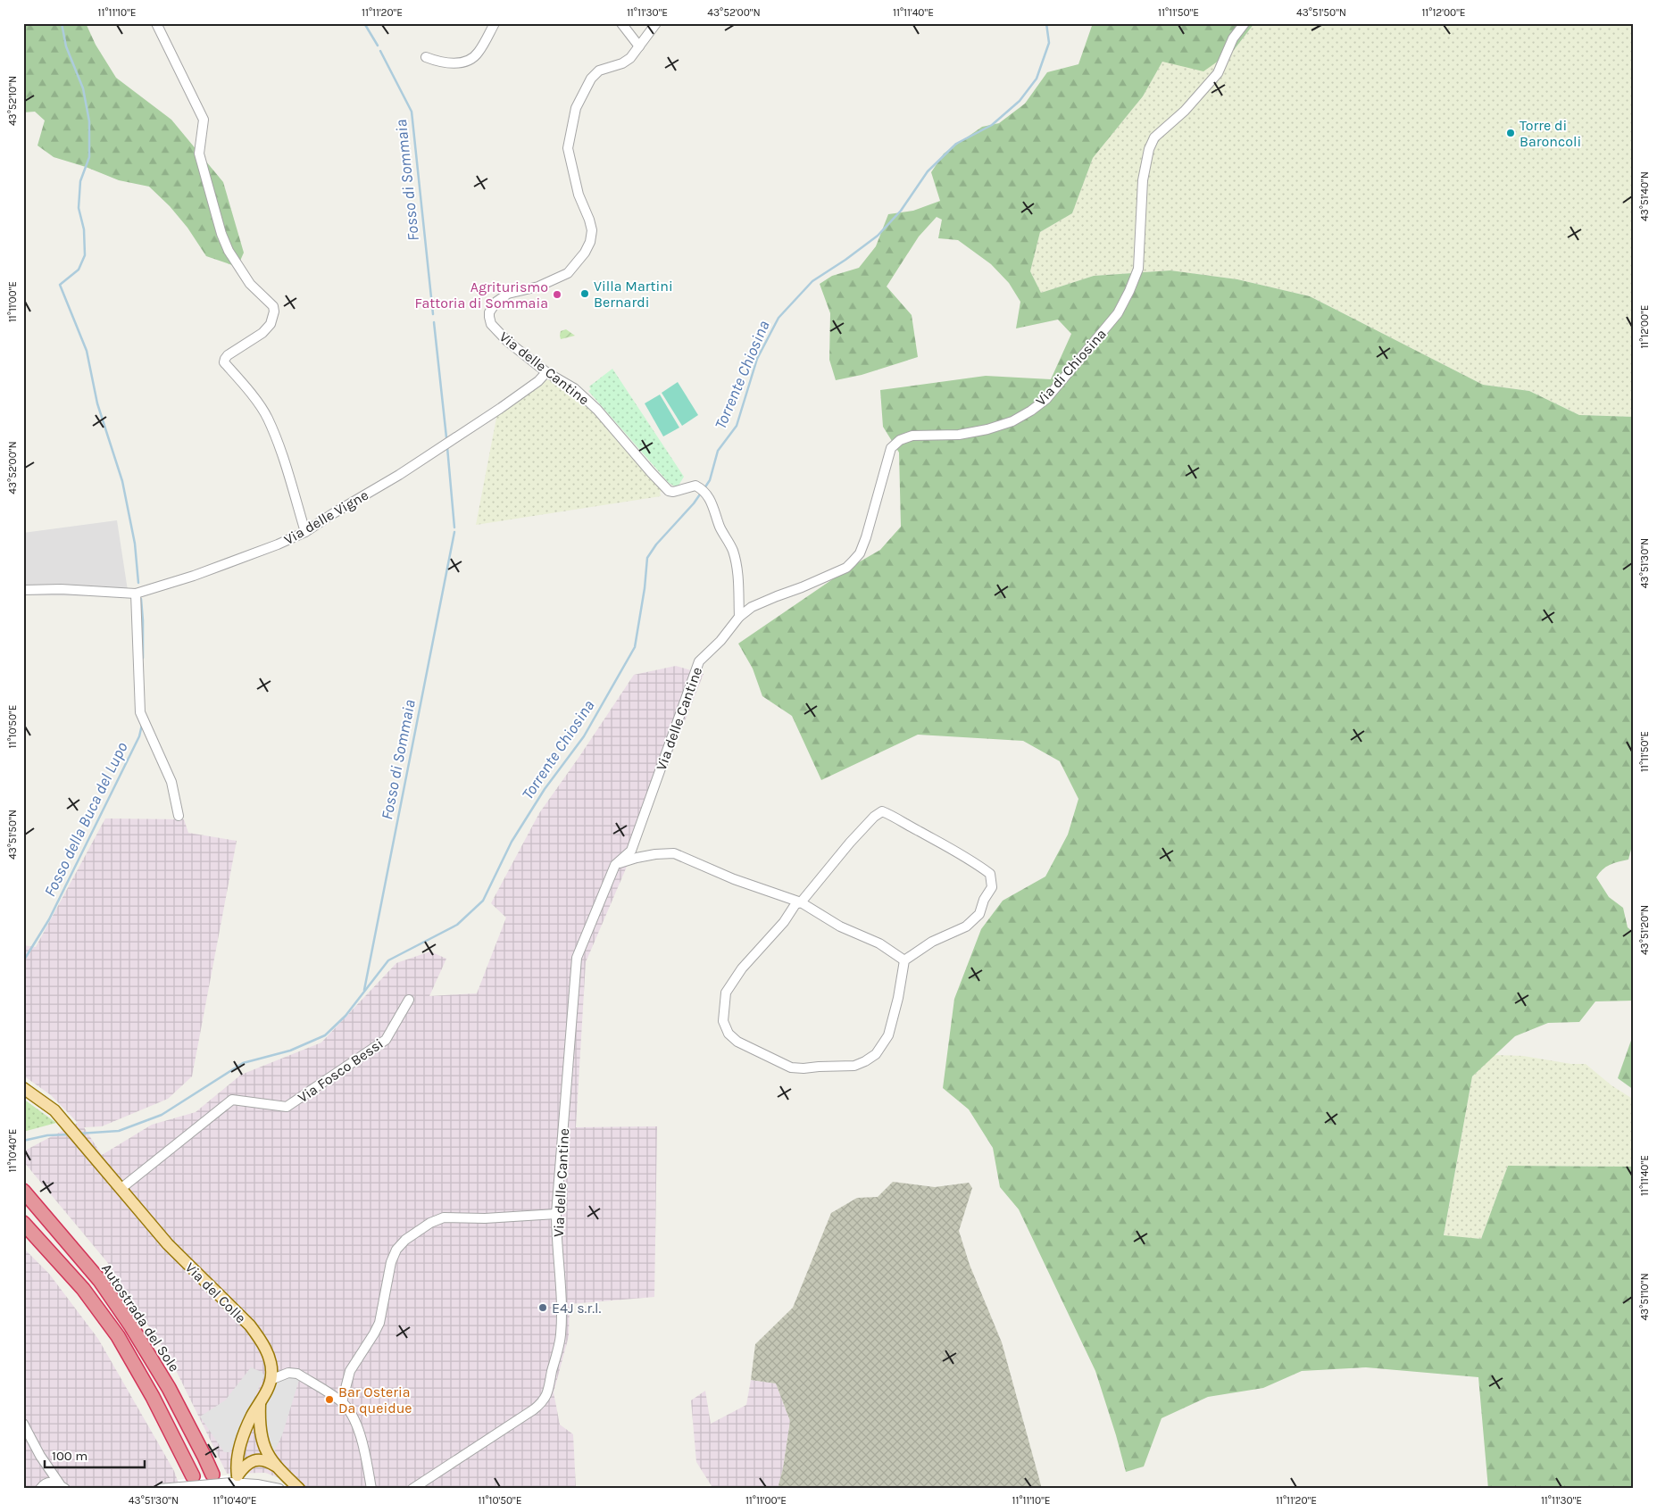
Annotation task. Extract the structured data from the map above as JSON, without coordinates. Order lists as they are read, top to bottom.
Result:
{
  "streets": {
    "highway": ["Autostrada del Sole"],
    "main road": ["Via del Colle"],
    "street": [
      "Via di Chiosina",
      "Via delle Cantine",
      "Via delle Vigne",
      "Via Fosco Bessi"
    ]
  },
  "crossings": [
    ["Via di Chiosina", "Via delle Cantine"],
    ["Via delle Cantine", "Via delle Vigne"],
    ["Via Fosco Bessi", "Via del Colle"]
  ],
  "water": ["Fosso di Sommaia", "Torrente Chiosina", "Fosso della Buca del Lupo"],
  "places": [
    "Torre di Baroncoli",
    "Villa Martini Bernardi",
    "Agriturismo Fattoria di Sommaia",
    "E4J s.r.l.",
    "Bar Osteria Da queidue"
  ],
  "scale_bar": "100 m",
  "coordinates": [
    "11°11'10\"E",
    "11°11'20\"E",
    "11°11'30\"E",
    "43°52'00\"N",
    "11°11'40\"E",
    "11°11'50\"E",
    "43°51'50\"N",
    "11°12'00\"E",
    "43°52'10\"N",
    "43°51'40\"N",
    "11°11'00\"E",
    "43°51'30\"N",
    "11°10'50\"E",
    "43°51'20\"N",
    "11°10'40\"E",
    "43°51'10\"N"
  ]
}
